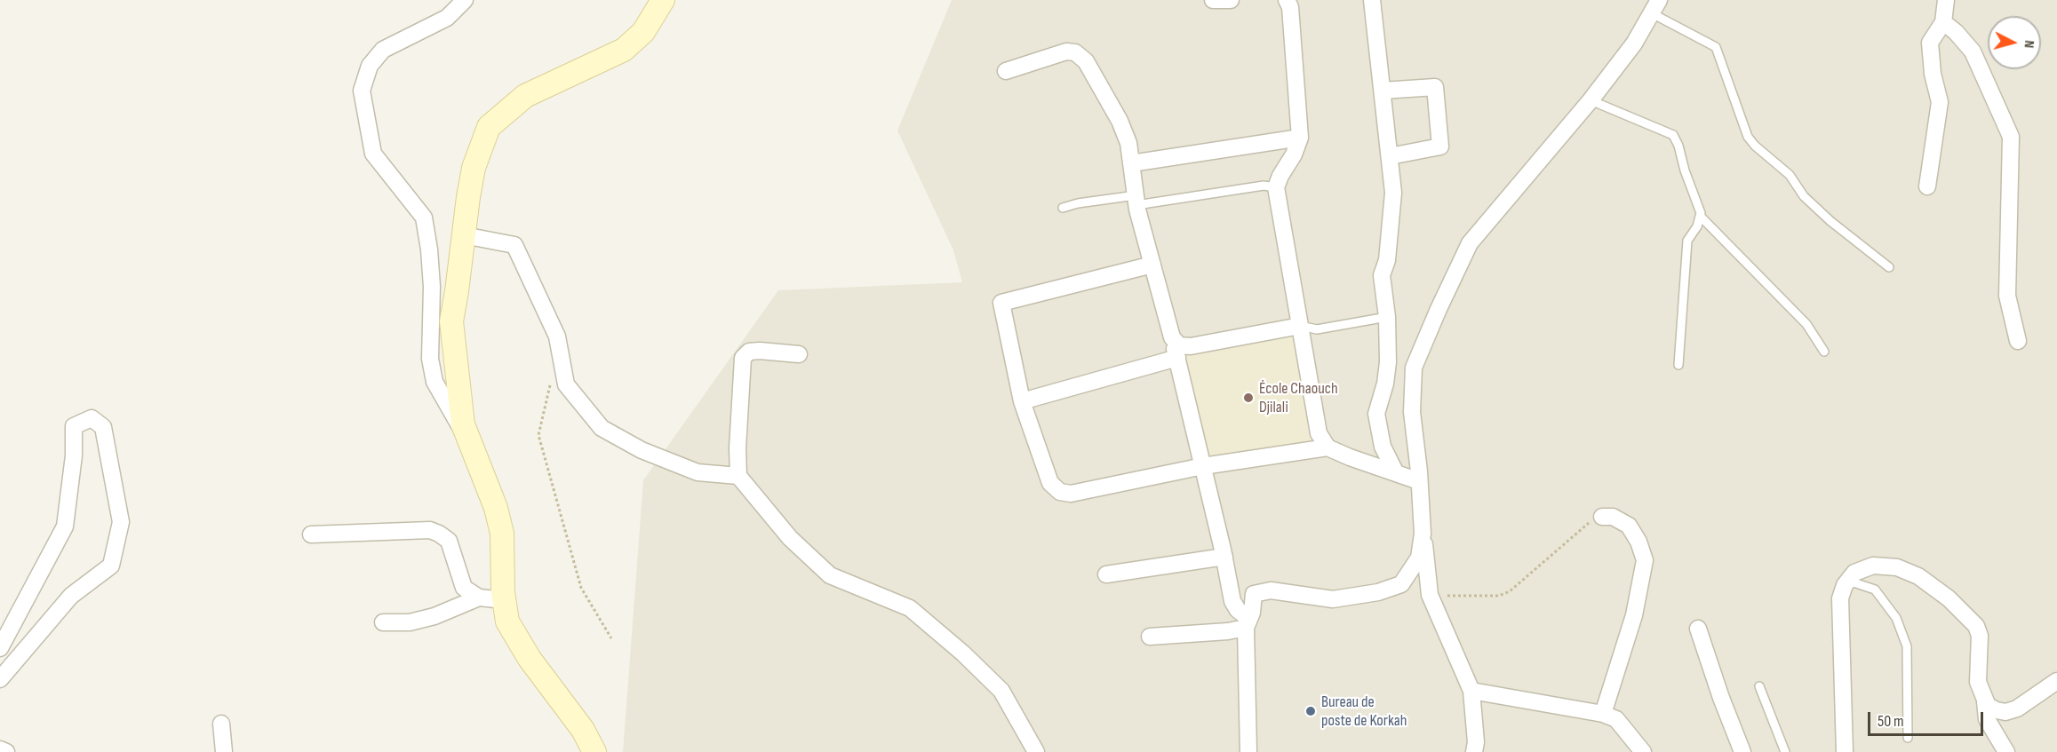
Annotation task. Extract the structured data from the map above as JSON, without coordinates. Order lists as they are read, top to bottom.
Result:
{
  "places": ["École Chaouch Djilali", "Bureau de poste de Korkah"],
  "scale_bar": "50 m",
  "north": "right"
}
